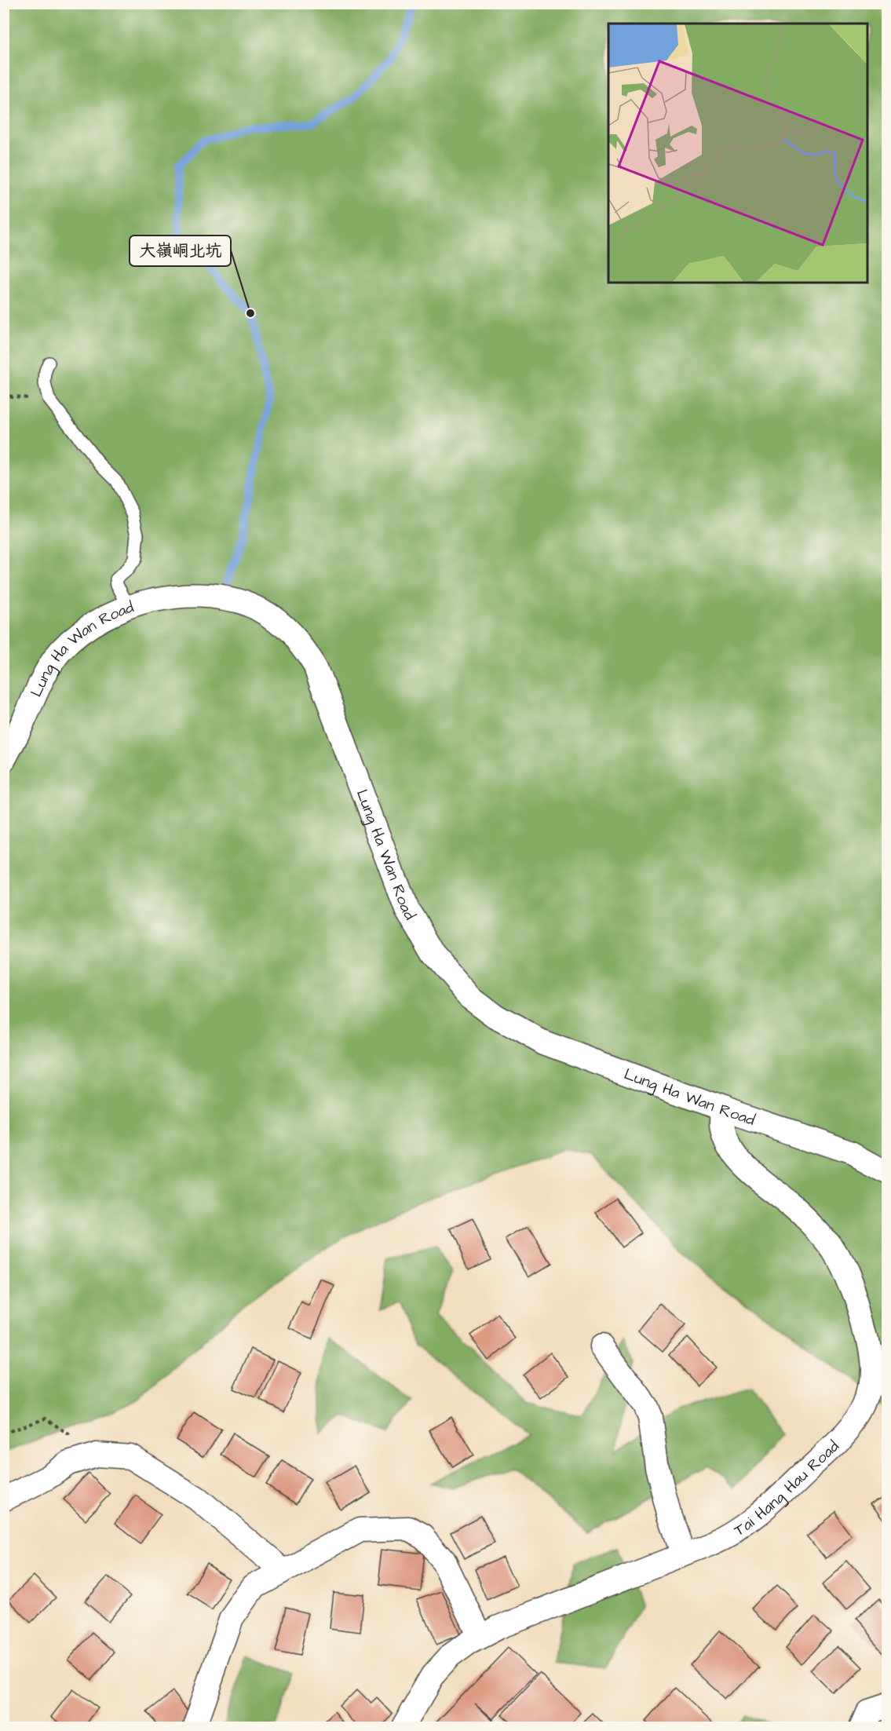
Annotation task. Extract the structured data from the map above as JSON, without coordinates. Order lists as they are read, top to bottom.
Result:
{
  "streets": {
    "street": ["Lung Ha Wan Road", "Tai Hang Hau Road"]
  },
  "crossings": [
    ["Lung Ha Wan Road", "Tai Hang Hau Road"]
  ],
  "places": ["大嶺峒北坑"]
}
